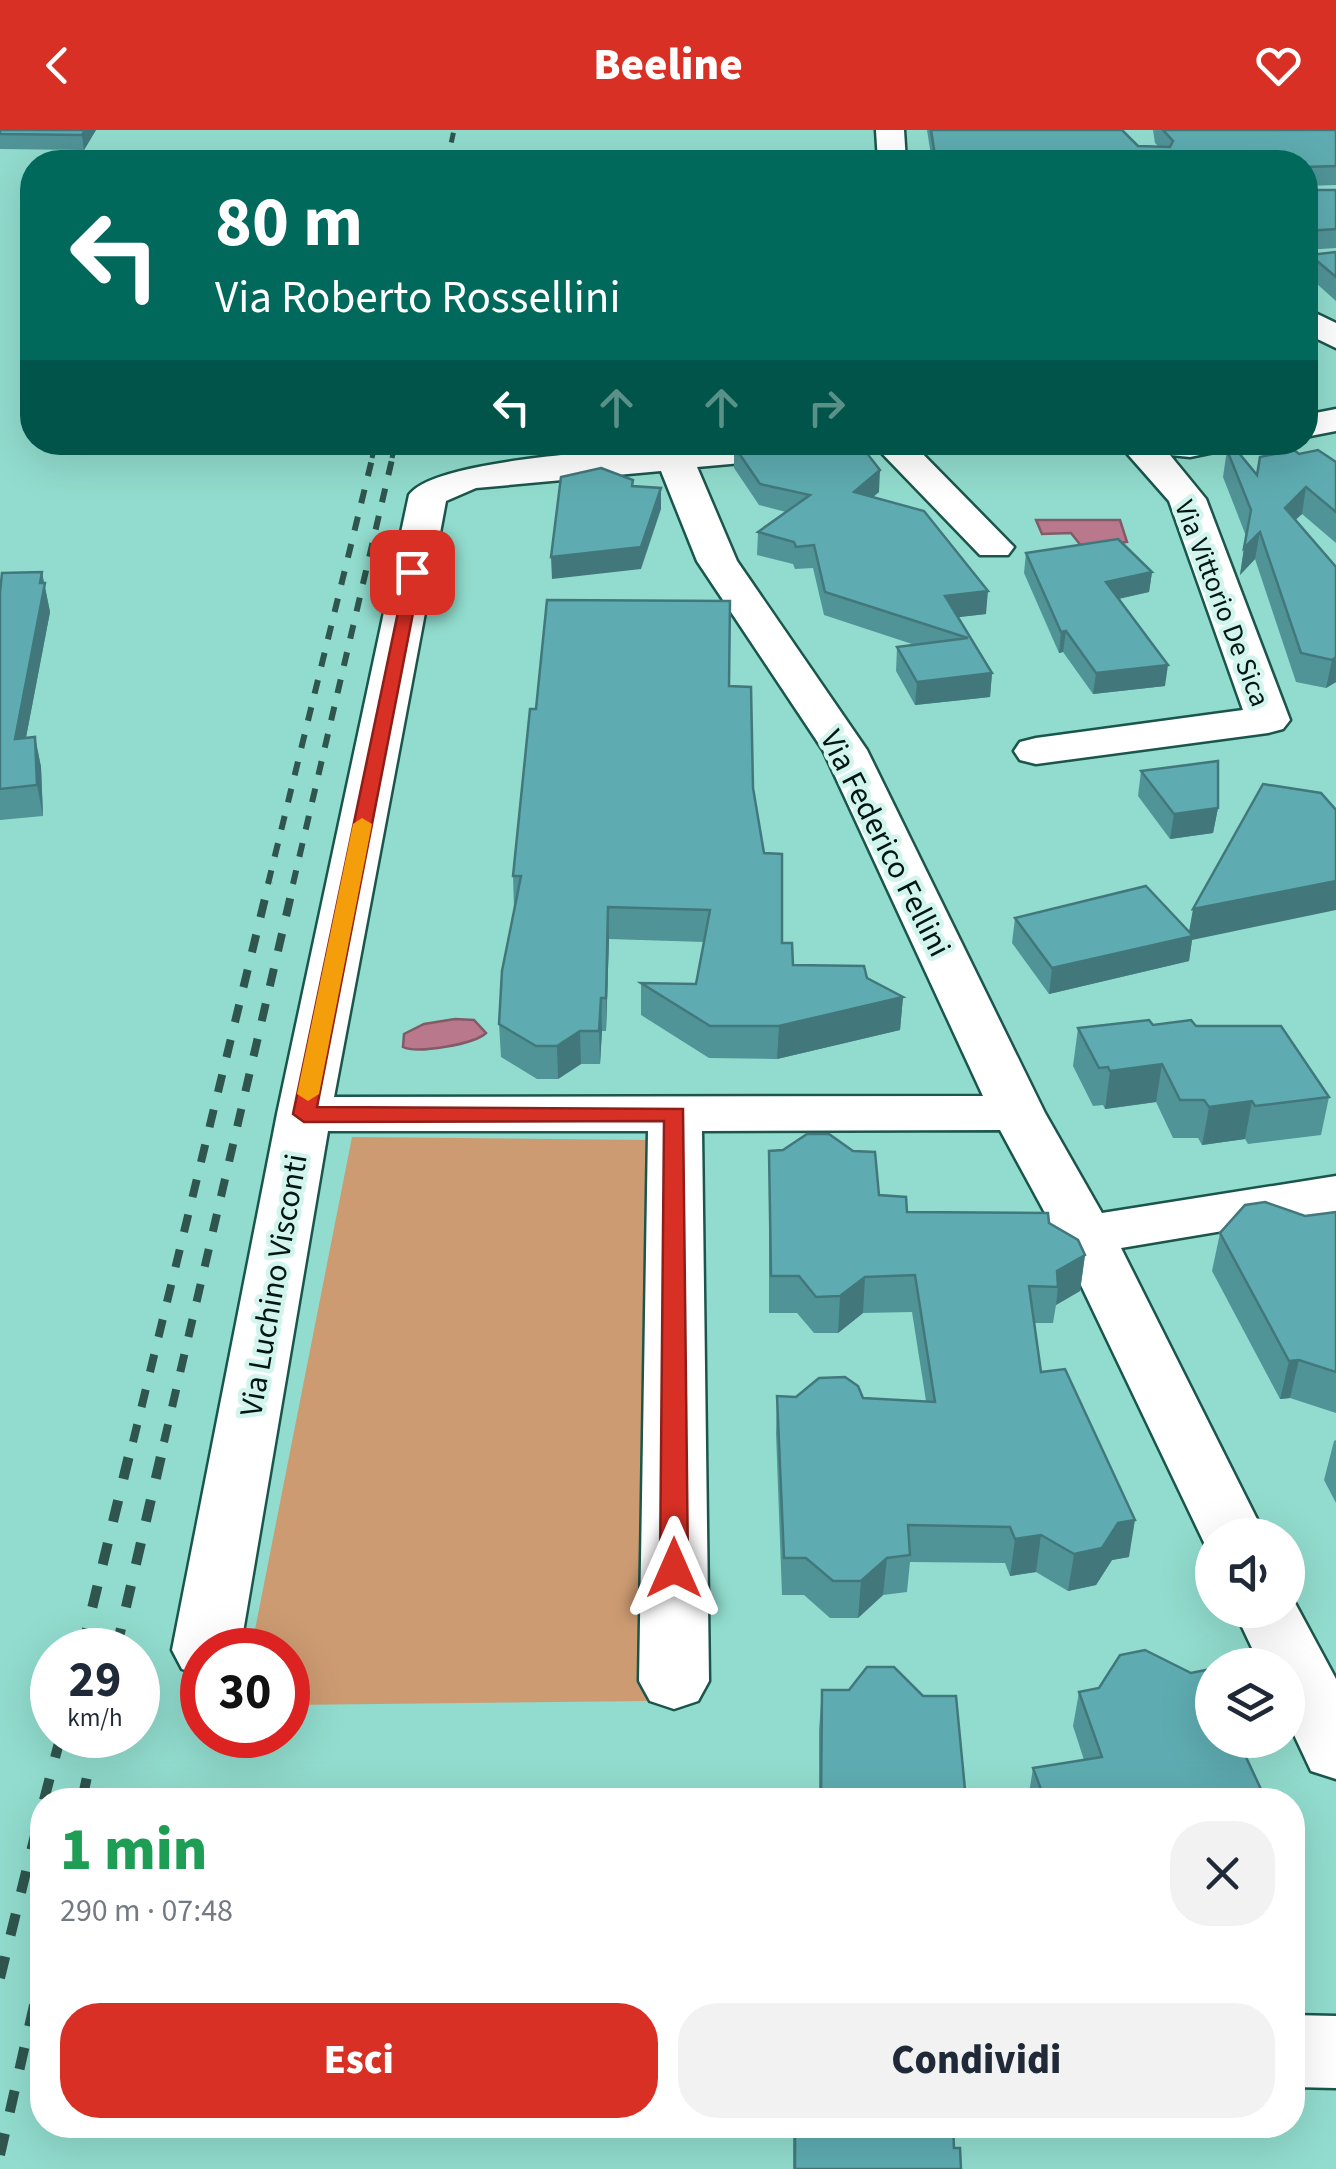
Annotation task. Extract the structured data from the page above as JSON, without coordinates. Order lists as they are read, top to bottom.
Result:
{
  "streets": {
    "street": ["Via Vittorio De Sica", "Via Federico Fellini", "Via Luchino Visconti"]
  },
  "crossings": [
    ["Via Federico Fellini", "Via Luchino Visconti"]
  ],
  "page": {
    "header": "Beeline",
    "turn": ["80 m", "Via Roberto Rossellini"],
    "speed": "29 km/h",
    "limit": "30",
    "heading": ["1 min", "290 m · 07:48"],
    "buttons": ["Esci", "Condividi"]
  }
}
